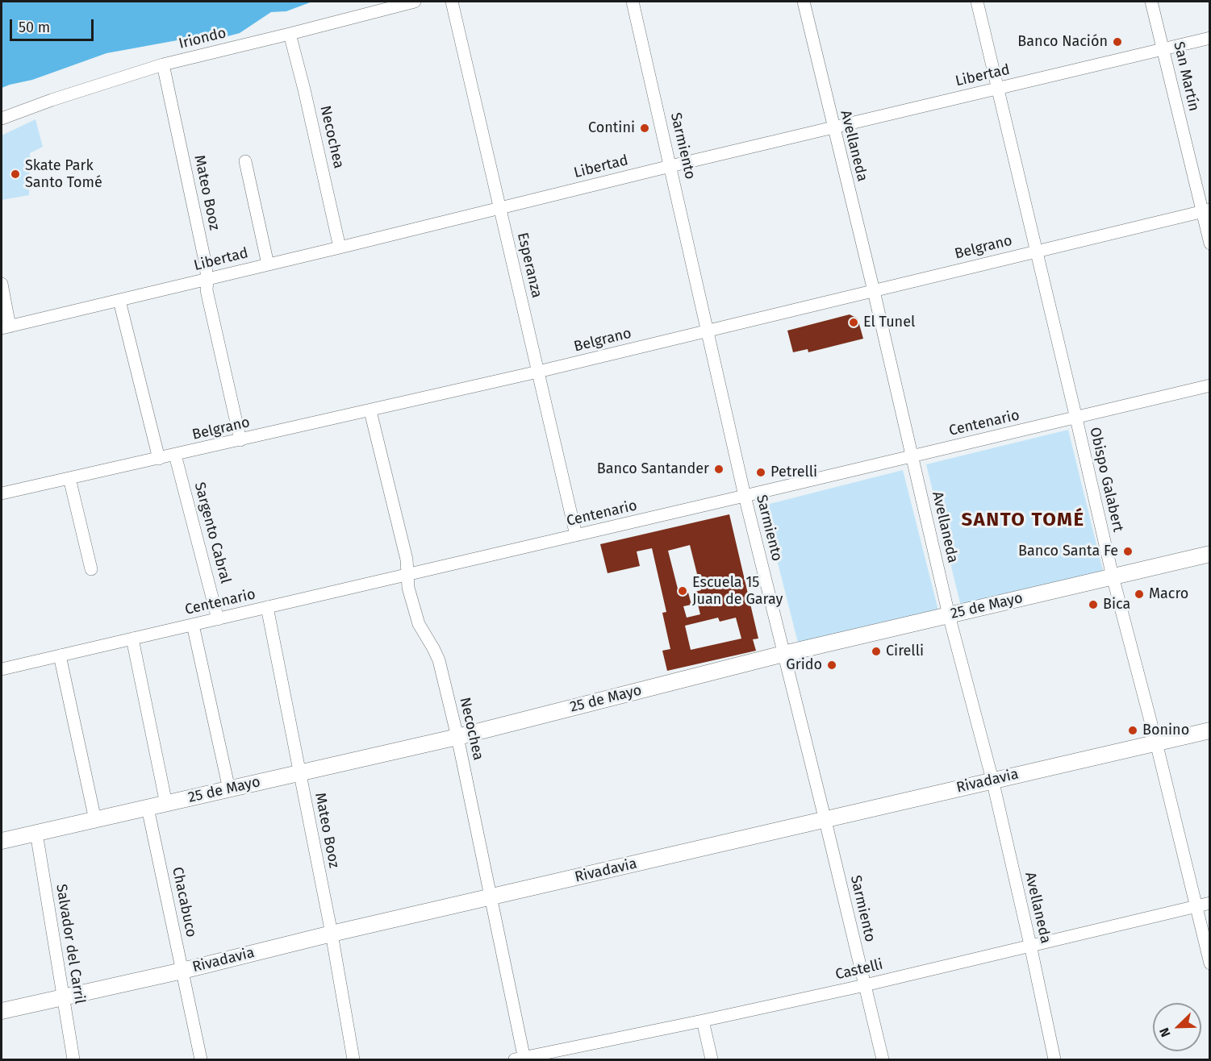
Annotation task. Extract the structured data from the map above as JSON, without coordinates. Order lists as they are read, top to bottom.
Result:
{
  "streets": {
    "main road": ["25 de Mayo", "Rivadavia"],
    "street": [
      "Iriondo",
      "Libertad",
      "San Martín",
      "Necochea",
      "Sarmiento",
      "Avellaneda",
      "Mateo Booz",
      "Belgrano",
      "Esperanza",
      "Centenario",
      "Obispo Galabert",
      "Sargento Cabral",
      "Chacabuco",
      "Salvador del Carril",
      "Castelli"
    ]
  },
  "crossings": [
    ["Iriondo", "Necochea"],
    ["Iriondo", "Mateo Booz"],
    ["Libertad", "San Martín"],
    ["Libertad", "Necochea"],
    ["Libertad", "Sarmiento"],
    ["Libertad", "Avellaneda"],
    ["Libertad", "Mateo Booz"],
    ["Libertad", "Esperanza"],
    ["Libertad", "Obispo Galabert"],
    ["San Martín", "Belgrano"],
    ["Necochea", "Belgrano"],
    ["Necochea", "Centenario"],
    ["Necochea", "25 de Mayo"],
    ["Necochea", "Rivadavia"],
    ["Necochea", "Castelli"],
    ["Sarmiento", "Belgrano"],
    ["Sarmiento", "Centenario"],
    ["Sarmiento", "25 de Mayo"],
    ["Sarmiento", "Rivadavia"],
    ["Sarmiento", "Castelli"],
    ["Avellaneda", "Belgrano"],
    ["Avellaneda", "Centenario"],
    ["Avellaneda", "25 de Mayo"],
    ["Avellaneda", "Rivadavia"],
    ["Avellaneda", "Castelli"],
    ["Mateo Booz", "Belgrano"],
    ["Mateo Booz", "Centenario"],
    ["Mateo Booz", "25 de Mayo"],
    ["Mateo Booz", "Rivadavia"],
    ["Belgrano", "Esperanza"],
    ["Belgrano", "Obispo Galabert"],
    ["Belgrano", "Sargento Cabral"],
    ["Esperanza", "Centenario"],
    ["Centenario", "Obispo Galabert"],
    ["Centenario", "Sargento Cabral"],
    ["Obispo Galabert", "25 de Mayo"],
    ["Obispo Galabert", "Rivadavia"],
    ["Obispo Galabert", "Castelli"],
    ["25 de Mayo", "Chacabuco"],
    ["25 de Mayo", "Salvador del Carril"],
    ["Rivadavia", "Chacabuco"],
    ["Rivadavia", "Salvador del Carril"]
  ],
  "districts": ["SANTO TOMÉ"],
  "places": [
    "Banco Nación",
    "Contini",
    "Skate Park Santo Tomé",
    "El Tunel",
    "Banco Santander",
    "Petrelli",
    "Banco Santa Fe",
    "Escuela 15 Juan de Garay",
    "Macro",
    "Bica",
    "Cirelli",
    "Grido",
    "Bonino"
  ],
  "scale_bar": "50 m",
  "north": "bottom left"
}
